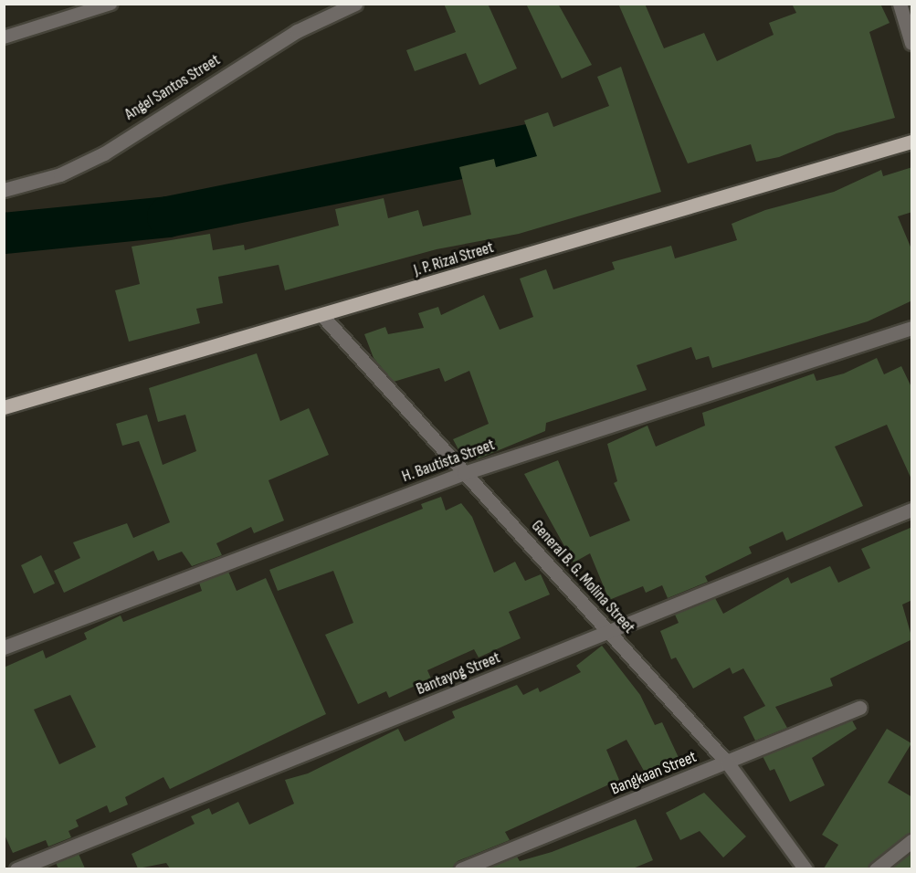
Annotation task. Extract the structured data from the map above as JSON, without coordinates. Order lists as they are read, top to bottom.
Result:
{
  "streets": {
    "main road": ["J. P. Rizal Street"],
    "street": [
      "Angel Santos Street",
      "H. Bautista Street",
      "General B. G. Molina Street",
      "Bantayog Street",
      "Bangkaan Street"
    ]
  },
  "crossings": [
    ["J. P. Rizal Street", "General B. G. Molina Street"],
    ["H. Bautista Street", "General B. G. Molina Street"],
    ["General B. G. Molina Street", "Bantayog Street"],
    ["General B. G. Molina Street", "Bangkaan Street"]
  ]
}
